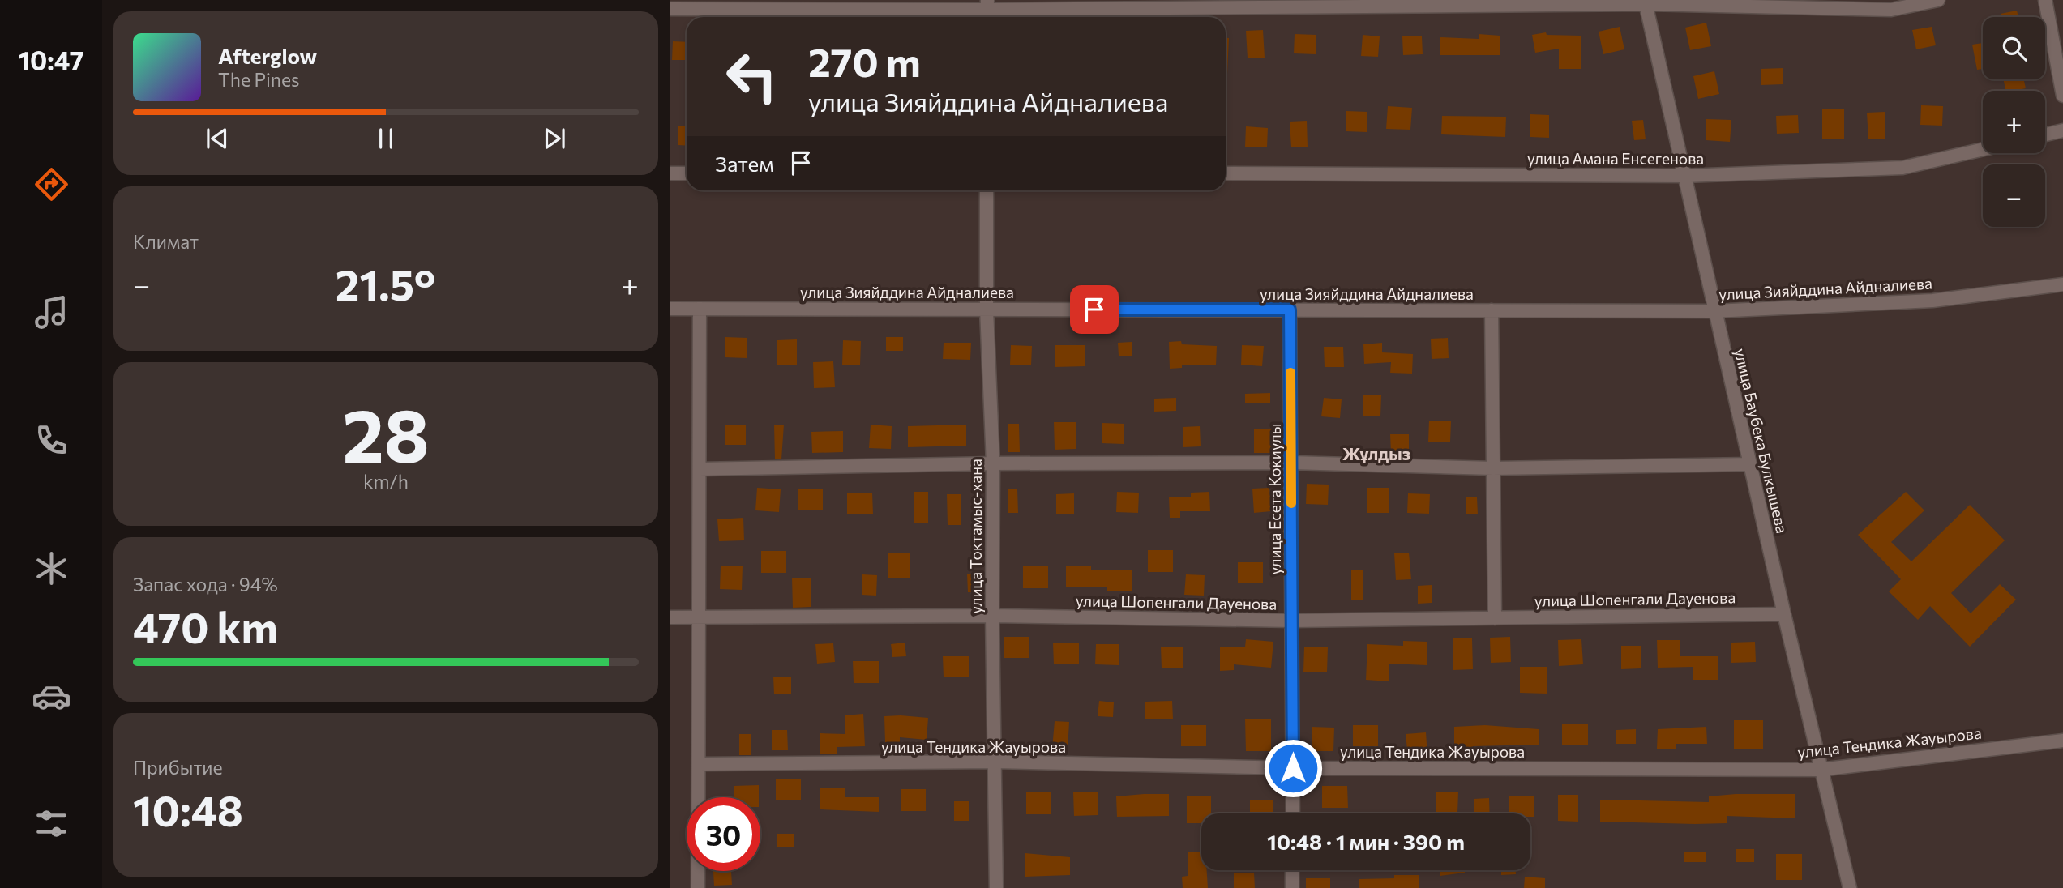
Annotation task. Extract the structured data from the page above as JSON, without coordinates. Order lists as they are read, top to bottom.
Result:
{
  "streets": {
    "street": [
      "улица Амана Енсегенова",
      "улица Зияйддина Айдналиева",
      "улица Баубека Булкышева",
      "улица Есета Кокиулы",
      "улица Токтамыс-хана",
      "улица Шопенгали Дауенова",
      "улица Тендика Жауырова"
    ]
  },
  "crossings": [
    ["улица Амана Енсегенова", "улица Баубека Булкышева"],
    ["улица Зияйддина Айдналиева", "улица Баубека Булкышева"],
    ["улица Зияйддина Айдналиева", "улица Есета Кокиулы"],
    ["улица Зияйддина Айдналиева", "улица Токтамыс-хана"],
    ["улица Баубека Булкышева", "улица Шопенгали Дауенова"],
    ["улица Баубека Булкышева", "улица Тендика Жауырова"],
    ["улица Есета Кокиулы", "улица Шопенгали Дауенова"],
    ["улица Есета Кокиулы", "улица Тендика Жауырова"],
    ["улица Токтамыс-хана", "улица Шопенгали Дауенова"],
    ["улица Токтамыс-хана", "улица Тендика Жауырова"]
  ],
  "districts": ["Жұлдыз"],
  "page": {
    "tabs": "10:47",
    "map_buttons": ["+", "−"],
    "turn": ["270 m", "улица Зияйддина Айдналиева"],
    "song": ["Afterglow", "The Pines"],
    "then": "Затем",
    "tile": [
      "Климат",
      ["28", "km/h"],
      ["Запас хода · 94%", "470 km"],
      ["Прибытие", "10:48"]
    ],
    "heat": ["−", "21.5°", "+"],
    "limit": "30",
    "trip": "10:48 · 1 мин · 390 m"
  }
}
